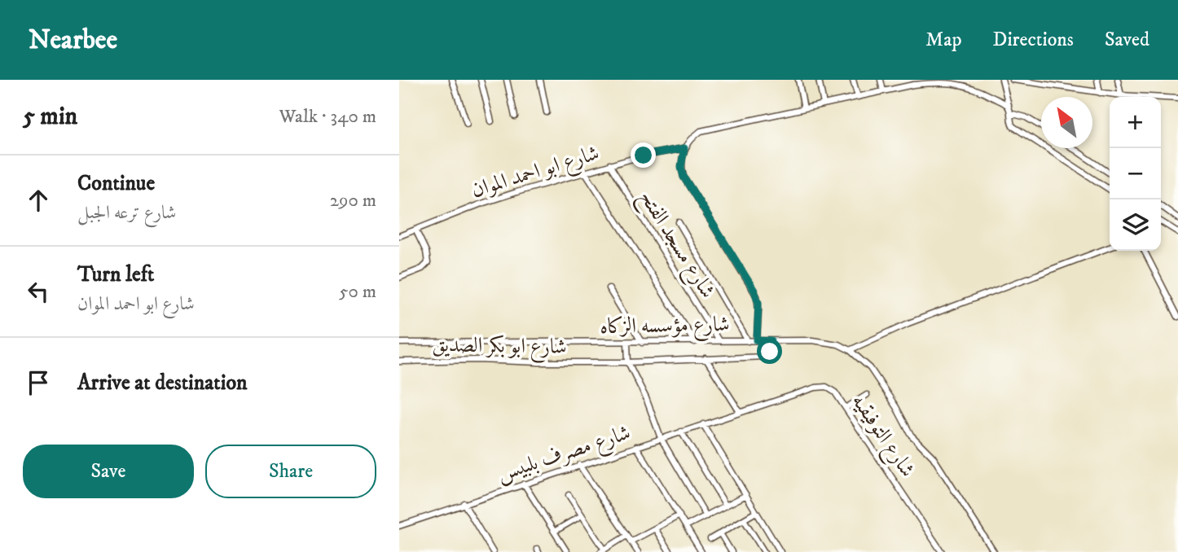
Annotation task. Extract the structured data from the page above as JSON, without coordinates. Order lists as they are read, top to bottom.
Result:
{
  "streets": {
    "street": [
      "شارع ابو احمد الموان",
      "شارع مسجد الفتح",
      "شارع مؤسسه الزكاه",
      "شارع ابو بكر الصديق",
      "شارع التوفيقيه",
      "شارع مصرف بلبيس"
    ]
  },
  "crossings": [
    ["شارع ابو احمد الموان", "شارع مسجد الفتح"],
    ["شارع مسجد الفتح", "شارع مؤسسه الزكاه"],
    ["شارع مؤسسه الزكاه", "شارع ابو بكر الصديق"],
    ["شارع التوفيقيه", "شارع مصرف بلبيس"]
  ],
  "north": "top left",
  "page": {
    "header": "Nearbee",
    "nav": ["Map", "Directions", "Saved"],
    "heading": ["5 min", "Walk · 340 m"],
    "map_buttons": ["+", "−"],
    "list": [
      ["Continue", "شارع ترعه الجبل", "290 m"],
      ["Turn left", "شارع ابو احمد الموان", "50 m"],
      "Arrive at destination"
    ],
    "buttons": ["Save", "Share"]
  }
}
